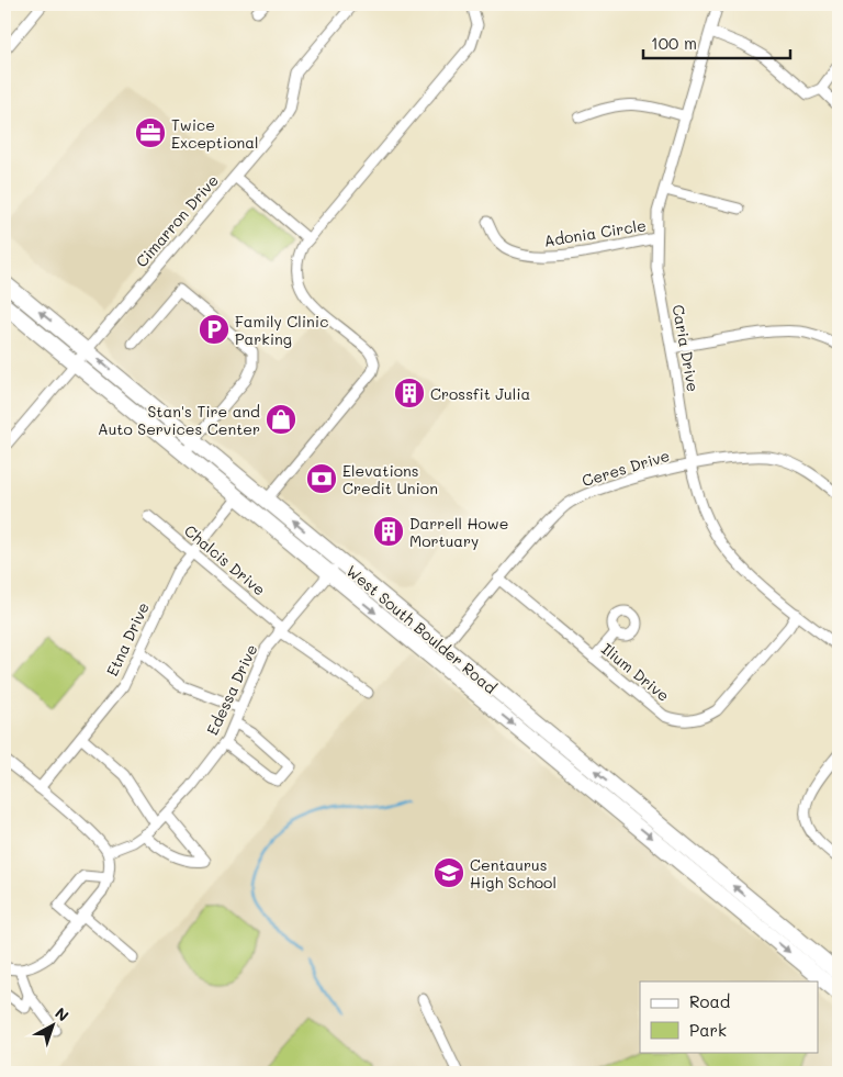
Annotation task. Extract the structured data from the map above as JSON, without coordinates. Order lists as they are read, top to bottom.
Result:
{
  "streets": {
    "main road": ["West South Boulder Road"],
    "street": [
      "Cimarron Drive",
      "Adonia Circle",
      "Caria Drive",
      "Ceres Drive",
      "Chalcis Drive",
      "Etna Drive",
      "Ilium Drive",
      "Edessa Drive"
    ]
  },
  "crossings": [
    ["Cimarron Drive", "West South Boulder Road"],
    ["Adonia Circle", "Caria Drive"],
    ["Caria Drive", "Ceres Drive"],
    ["Caria Drive", "Ilium Drive"],
    ["Ceres Drive", "West South Boulder Road"],
    ["Ceres Drive", "Ilium Drive"],
    ["Chalcis Drive", "Etna Drive"],
    ["Chalcis Drive", "Edessa Drive"],
    ["West South Boulder Road", "Etna Drive"],
    ["West South Boulder Road", "Edessa Drive"]
  ],
  "places": {
    "office": ["Twice Exceptional"],
    "parking": ["Family Clinic Parking"],
    "building": ["Crossfit Julia", "Darrell Howe Mortuary"],
    "shop": ["Stan's Tire and Auto Services Center"],
    "bank": ["Elevations Credit Union"],
    "school or university": ["Centaurus High School"]
  },
  "legend": ["Road", "Park"],
  "scale_bar": "100 m",
  "north": "top right"
}
